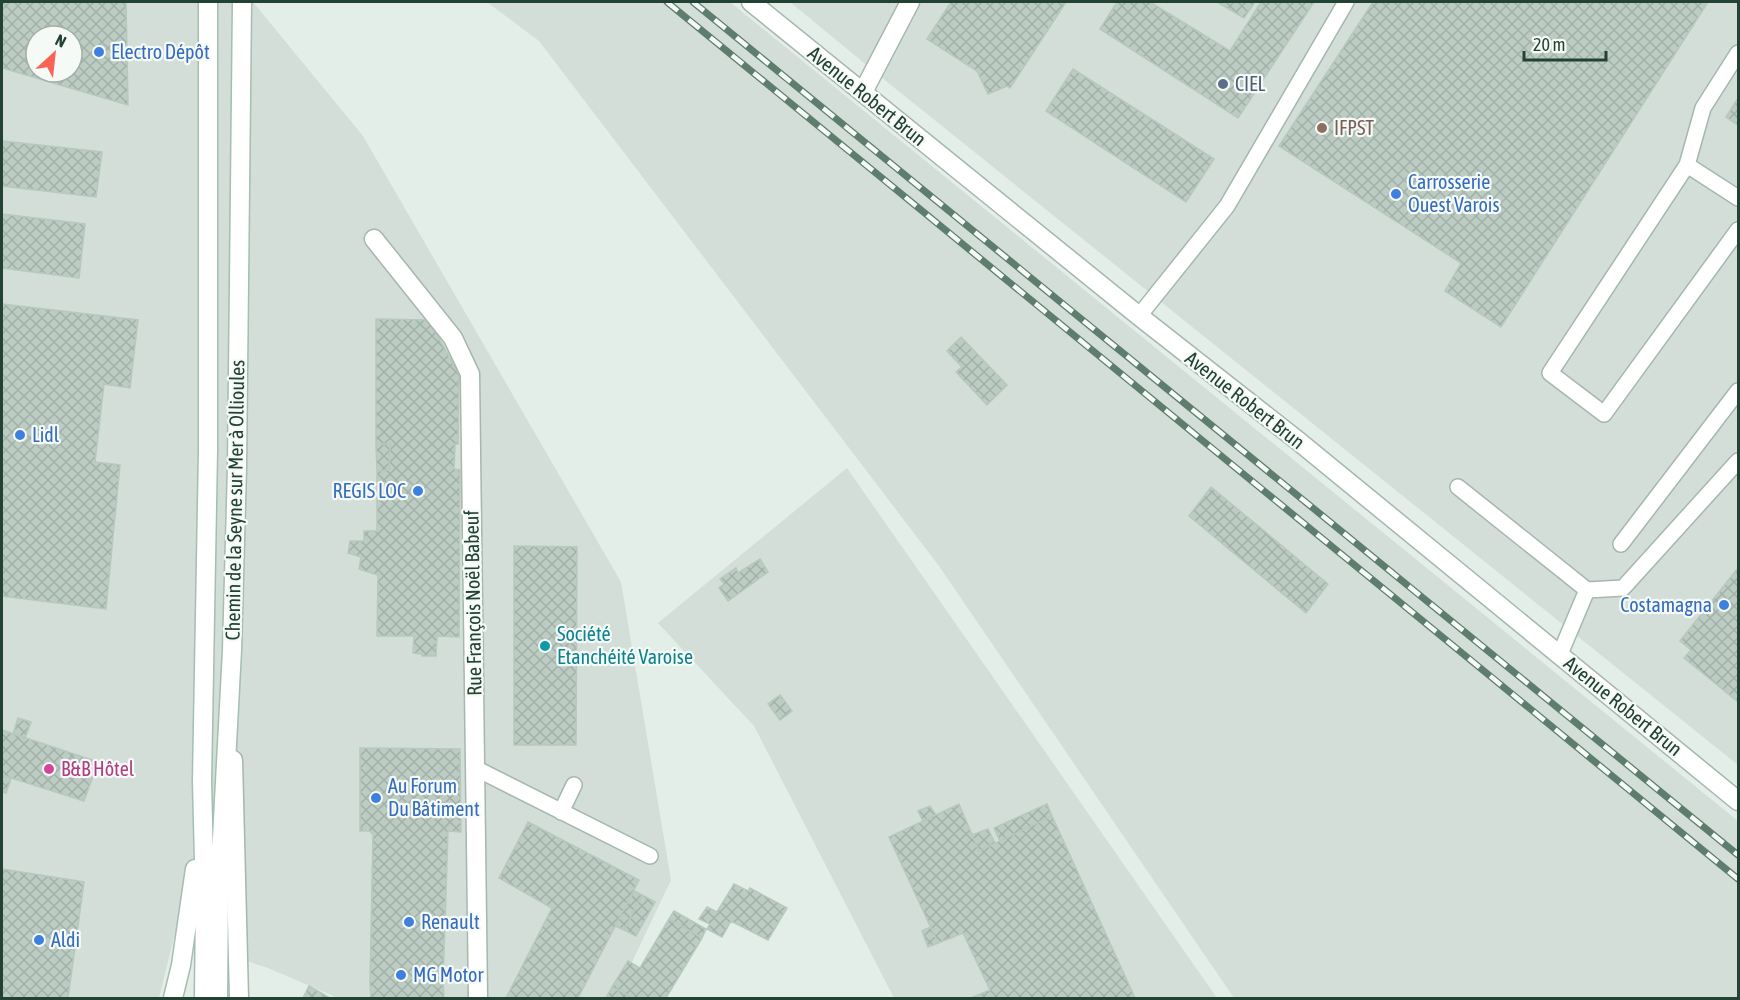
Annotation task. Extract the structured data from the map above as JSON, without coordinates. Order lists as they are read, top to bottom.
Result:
{
  "streets": {
    "street": ["Avenue Robert Brun", "Chemin de la Seyne sur Mer à Ollioules", "Rue François Noël Babeuf"]
  },
  "places": [
    "Electro Dépôt",
    "CIEL",
    "IFPST",
    "Carrosserie Ouest Varois",
    "Lidl",
    "REGIS LOC",
    "Costamagna",
    "Société Etanchéité Varoise",
    "B&B Hôtel",
    "Au Forum Du Bâtiment",
    "Renault",
    "Aldi",
    "MG Motor"
  ],
  "scale_bar": "20 m",
  "north": "top right"
}
